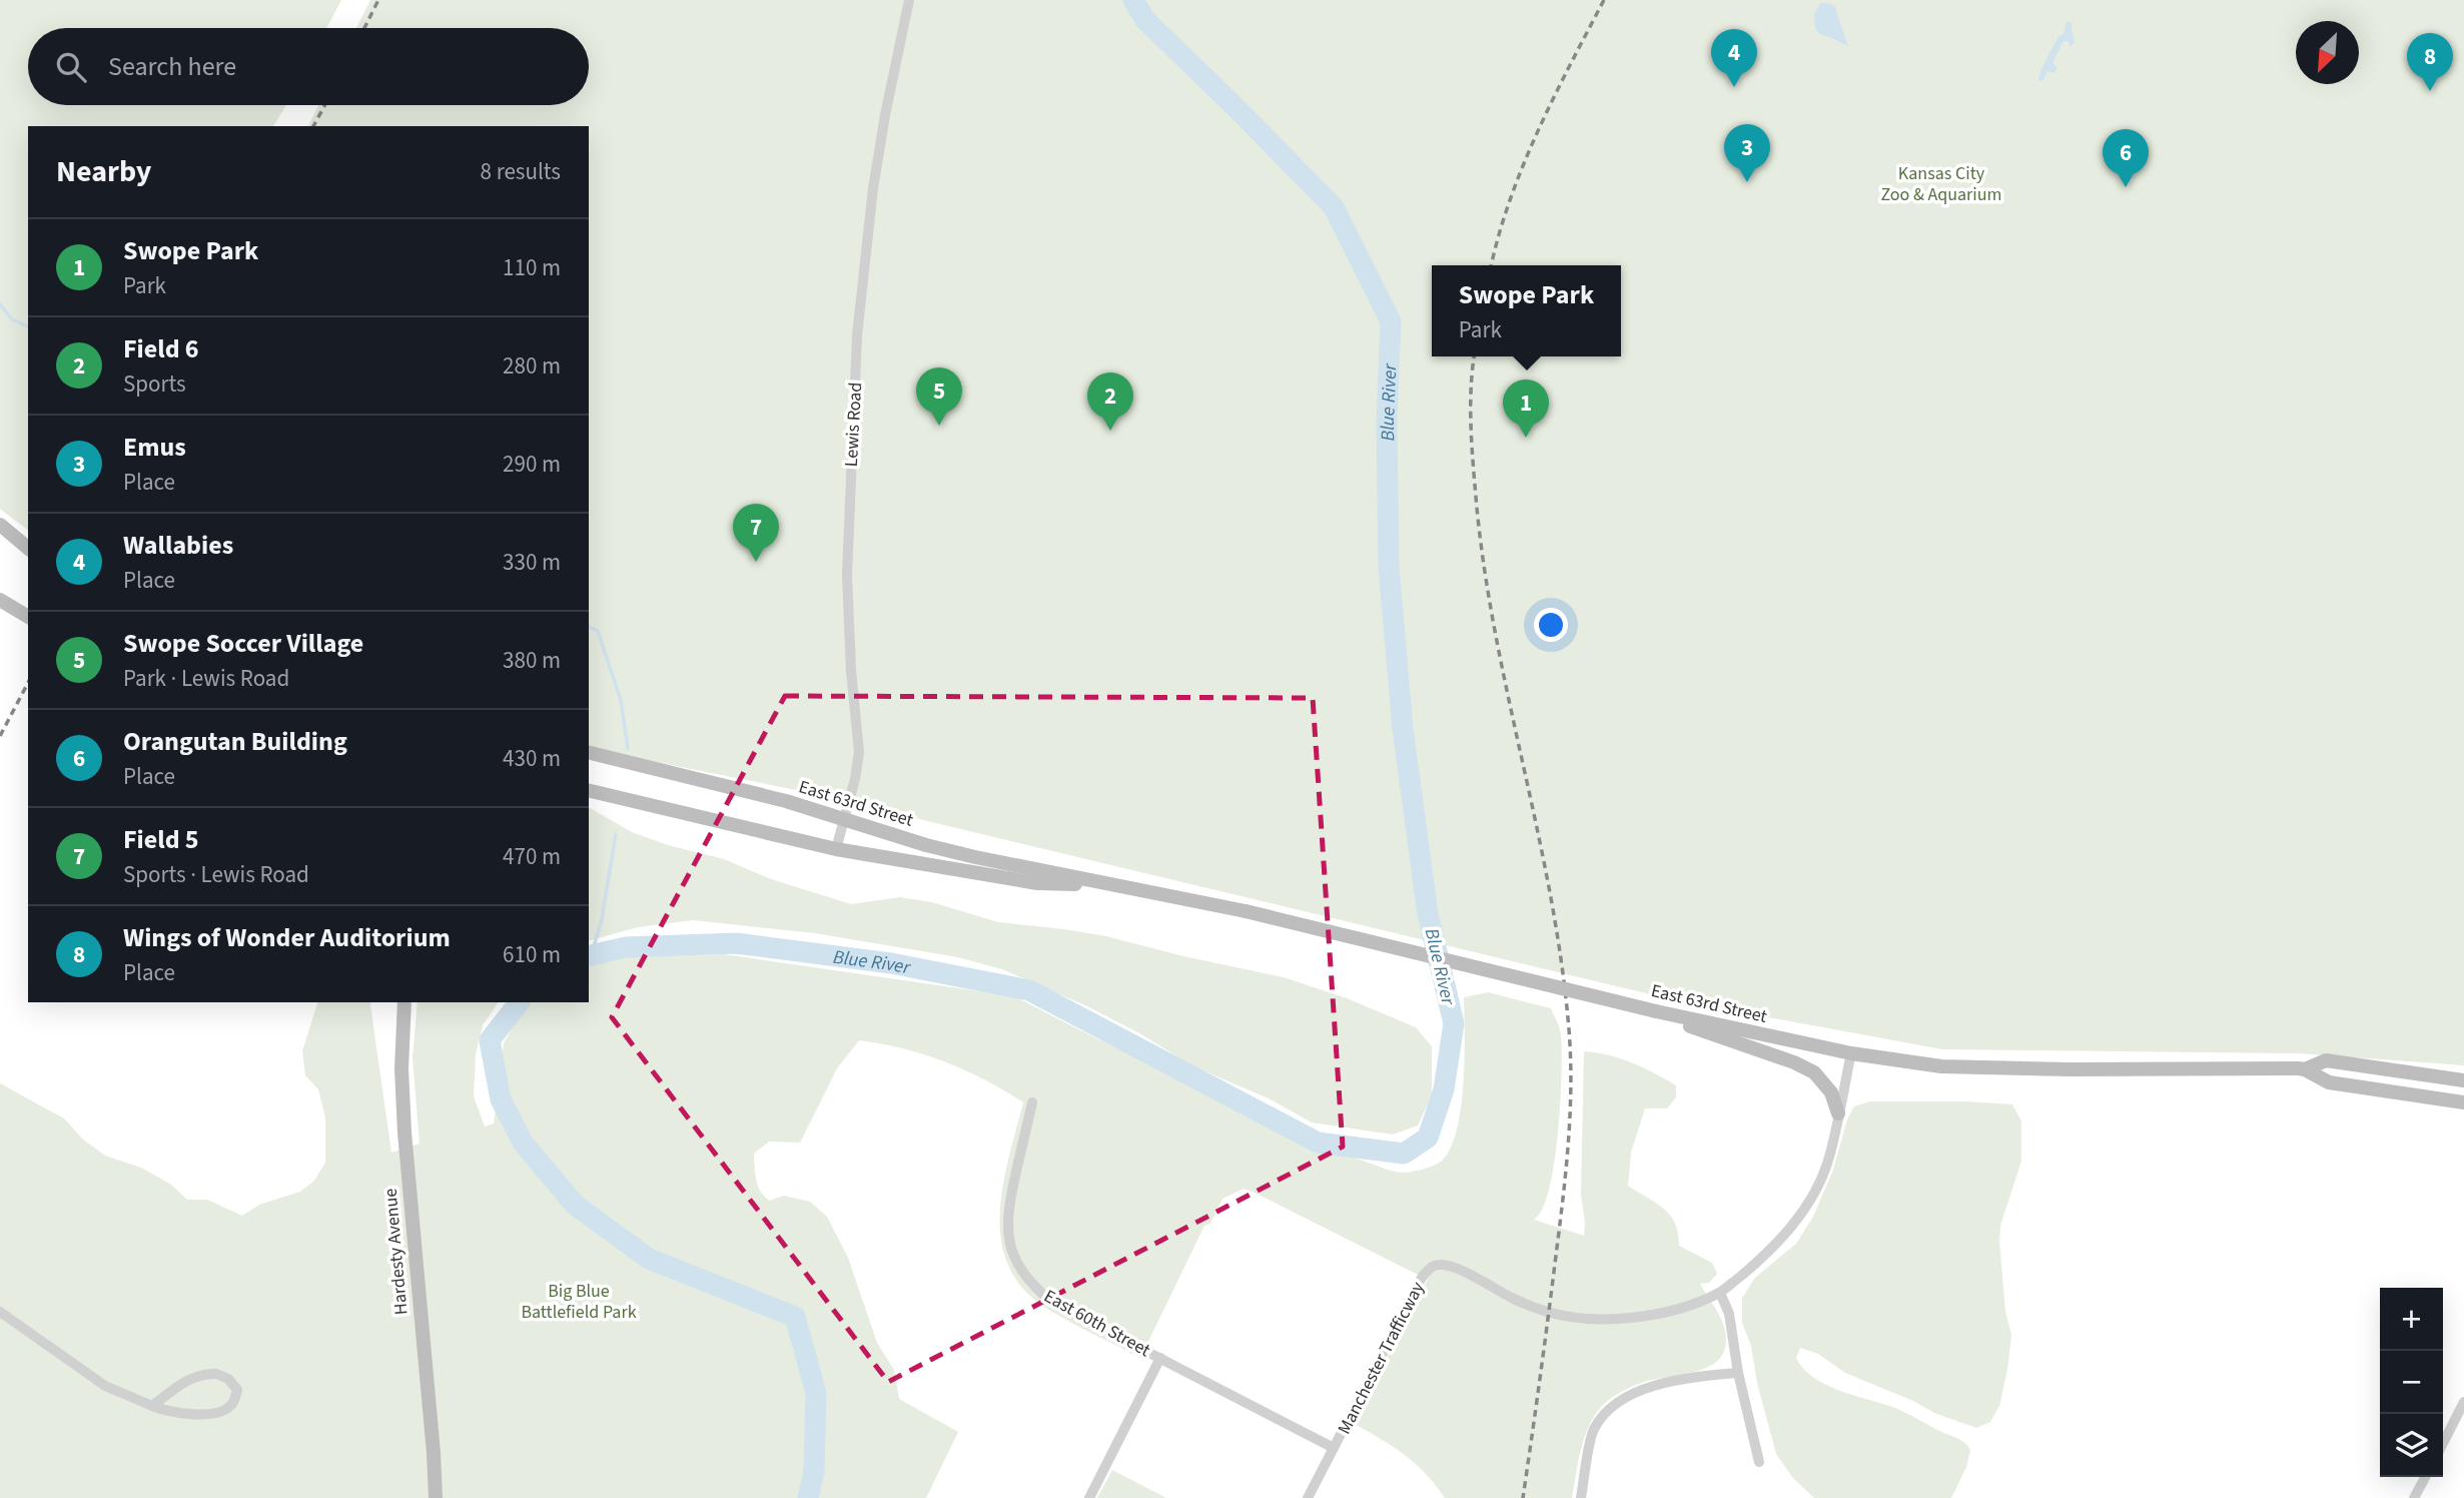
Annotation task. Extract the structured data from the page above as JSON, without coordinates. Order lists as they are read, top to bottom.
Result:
{
  "streets": {
    "main road": ["East 63rd Street", "Hardesty Avenue"],
    "street": ["Lewis Road", "East 60th Street", "Manchester Trafficway"]
  },
  "crossings": [
    ["Lewis Road", "East 63rd Street"],
    ["East 63rd Street", "Manchester Trafficway"],
    ["East 60th Street", "Manchester Trafficway"]
  ],
  "water": ["Blue River"],
  "parks": ["Kansas City Zoo & Aquarium", "Big Blue Battlefield Park"],
  "north": "bottom left",
  "page": {
    "search": "Search here",
    "pins": [
      "4",
      "8",
      "3",
      "6",
      "5",
      "2",
      "1",
      "7"
    ],
    "heading": ["Nearby", "8 results"],
    "list": [
      {
        "mark": "1",
        "name": "Swope Park",
        "note": "Park",
        "value": "110 m"
      },
      {
        "mark": "2",
        "name": "Field 6",
        "note": "Sports",
        "value": "280 m"
      },
      {
        "mark": "3",
        "name": "Emus",
        "note": "Place",
        "value": "290 m"
      },
      {
        "mark": "4",
        "name": "Wallabies",
        "note": "Place",
        "value": "330 m"
      },
      {
        "mark": "5",
        "name": "Swope Soccer Village",
        "note": "Park · Lewis Road",
        "value": "380 m"
      },
      {
        "mark": "6",
        "name": "Orangutan Building",
        "note": "Place",
        "value": "430 m"
      },
      {
        "mark": "7",
        "name": "Field 5",
        "note": "Sports · Lewis Road",
        "value": "470 m"
      },
      {
        "mark": "8",
        "name": "Wings of Wonder Auditorium",
        "note": "Place",
        "value": "610 m"
      }
    ],
    "popup": ["Swope Park", "Park"],
    "map_buttons": ["+", "−"]
  }
}
